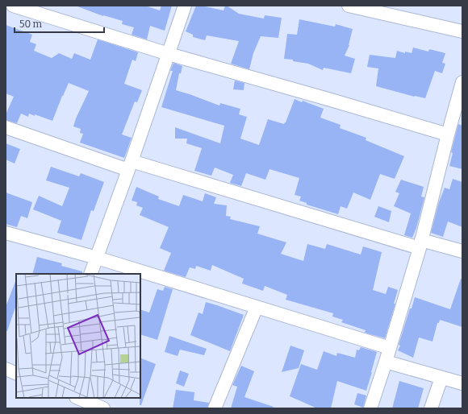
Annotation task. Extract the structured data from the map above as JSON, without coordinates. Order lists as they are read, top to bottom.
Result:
{
  "scale_bar": "50 m"
}
